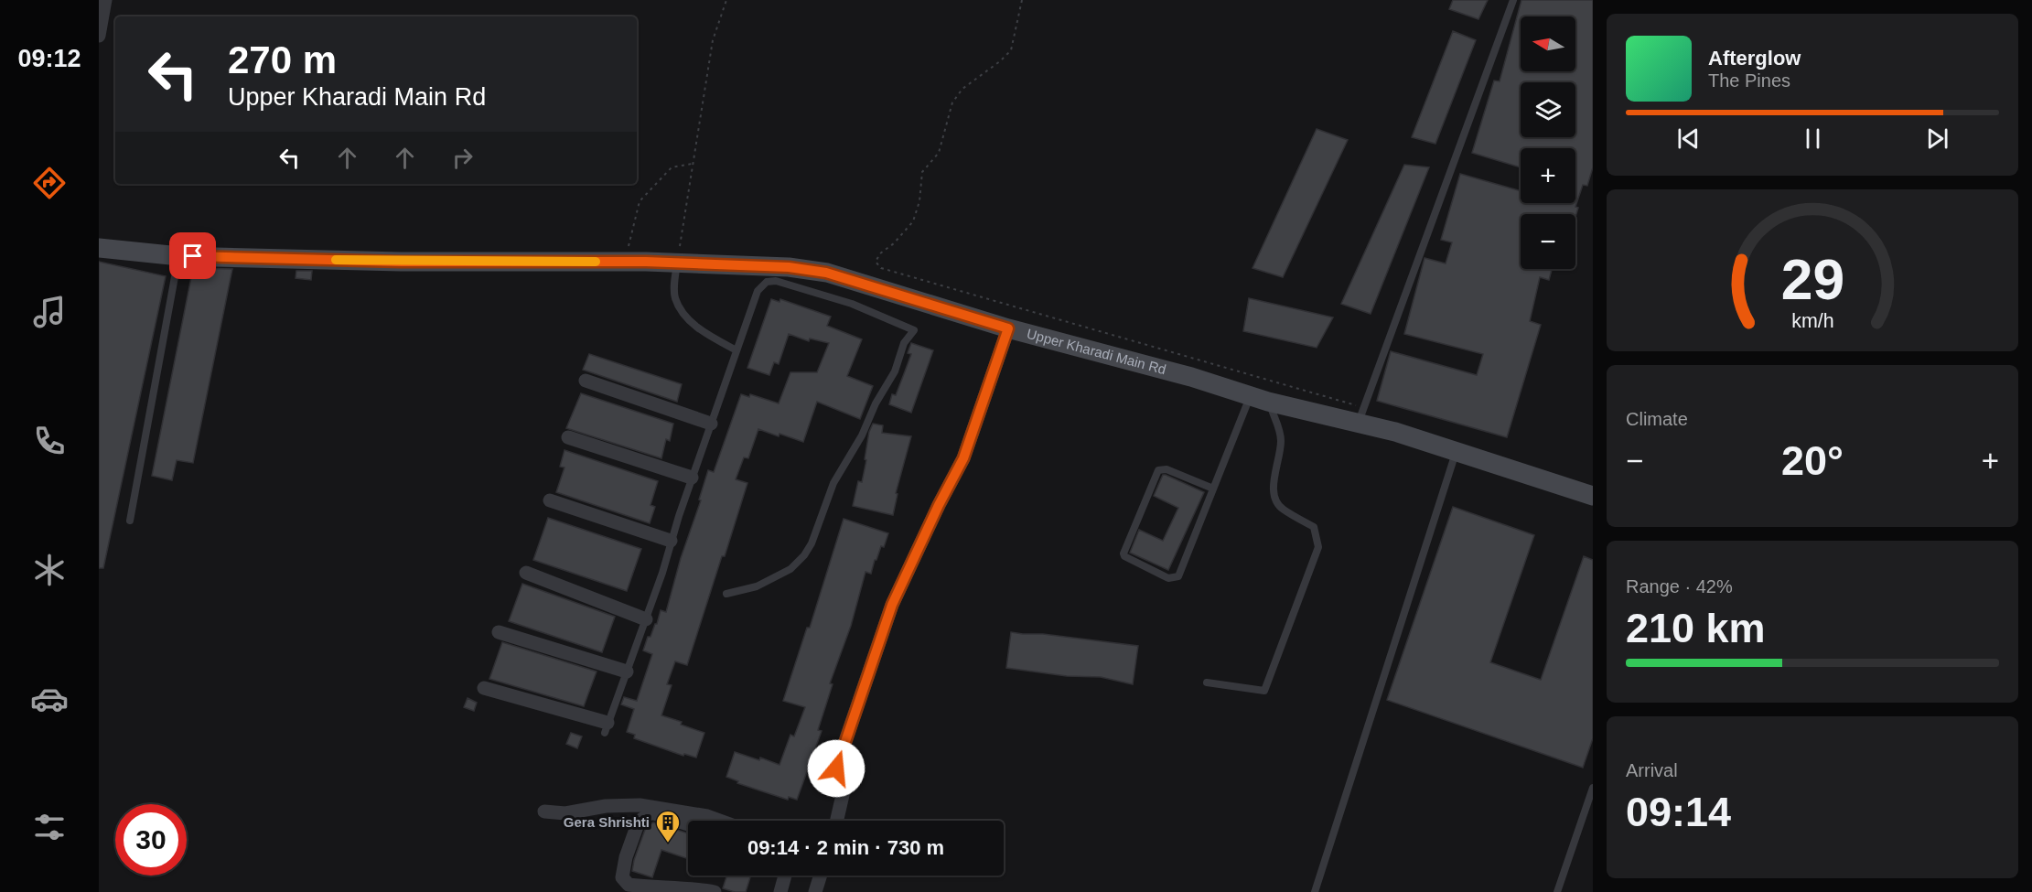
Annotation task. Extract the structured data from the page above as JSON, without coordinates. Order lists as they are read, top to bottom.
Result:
{
  "streets": {
    "street": ["Upper Kharadi Main Rd"]
  },
  "places": {
    "building": ["Gera Shrishti"]
  },
  "north": "left",
  "page": {
    "tabs": "09:12",
    "map_buttons": ["+", "−"],
    "turn": ["270 m", "Upper Kharadi Main Rd"],
    "song": ["Afterglow", "The Pines"],
    "tile": [
      "Climate",
      ["Range · 42%", "210 km"],
      ["Arrival", "09:14"]
    ],
    "heat": ["−", "20°", "+"],
    "limit": "30",
    "trip": "09:14 · 2 min · 730 m",
    "gauge": ["29", "km/h"]
  }
}
